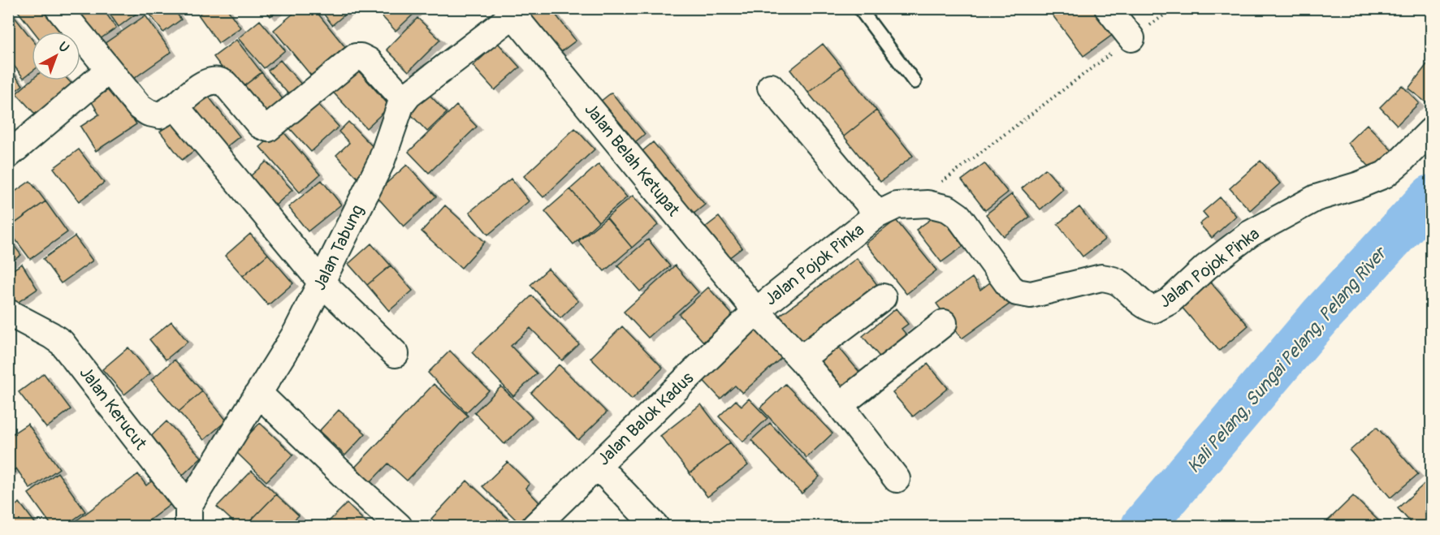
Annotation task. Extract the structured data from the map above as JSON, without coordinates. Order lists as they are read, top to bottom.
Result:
{
  "streets": {
    "street": [
      "Jalan Belah Ketupat",
      "Jalan Tabung",
      "Jalan Pojok Pinka",
      "Jalan Kerucut",
      "Jalan Balok Kadus"
    ]
  },
  "crossings": [
    ["Jalan Belah Ketupat", "Jalan Tabung"],
    ["Jalan Belah Ketupat", "Jalan Pojok Pinka"],
    ["Jalan Belah Ketupat", "Jalan Balok Kadus"],
    ["Jalan Tabung", "Jalan Kerucut"],
    ["Jalan Pojok Pinka", "Jalan Balok Kadus"]
  ],
  "water": ["Kali Pelang, Sungai Pelang, Pelang River"],
  "north": "top right"
}
